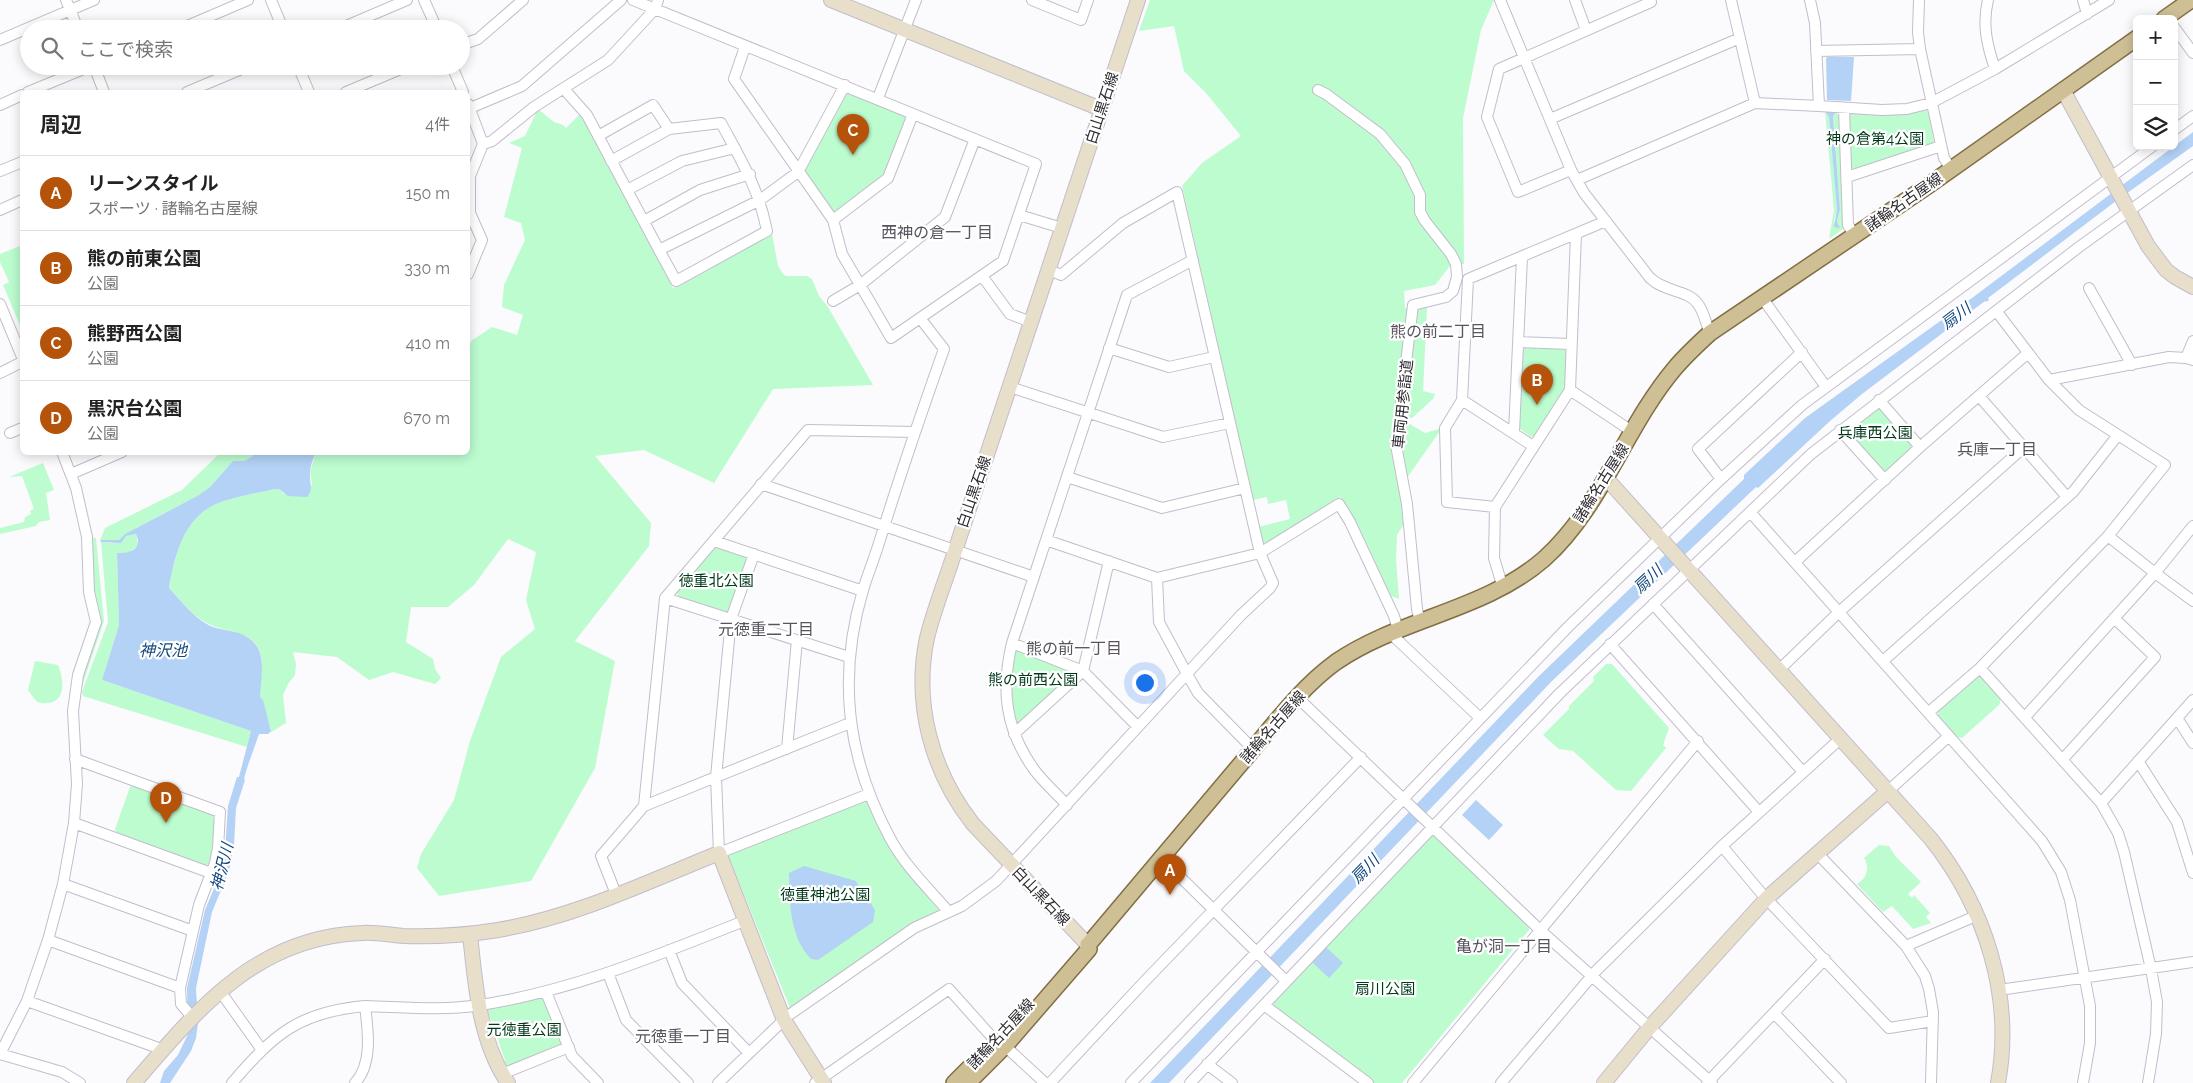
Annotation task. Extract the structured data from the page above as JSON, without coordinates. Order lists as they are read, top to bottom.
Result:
{
  "streets": {
    "main road": ["諸輪名古屋線"],
    "street": ["白山黒石線", "車両用参詣道"]
  },
  "crossings": [
    ["白山黒石線", "諸輪名古屋線"],
    ["諸輪名古屋線", "車両用参詣道"]
  ],
  "districts": [
    "西神の倉一丁目",
    "熊の前二丁目",
    "兵庫一丁目",
    "元徳重二丁目",
    "熊の前一丁目",
    "亀が洞一丁目",
    "元徳重一丁目"
  ],
  "water": ["扇川", "神沢池", "神沢川"],
  "parks": [
    "神の倉第4公園",
    "兵庫西公園",
    "徳重北公園",
    "熊の前西公園",
    "徳重神池公園",
    "扇川公園",
    "元徳重公園"
  ],
  "page": {
    "map_buttons": ["+", "−"],
    "search": "ここで検索",
    "heading": ["周辺", "4件"],
    "pins": [
      "C",
      "B",
      "D",
      "A"
    ],
    "list": [
      {
        "mark": "A",
        "name": "リーンスタイル",
        "note": "スポーツ · 諸輪名古屋線",
        "value": "150 m"
      },
      {
        "mark": "B",
        "name": "熊の前東公園",
        "note": "公園",
        "value": "330 m"
      },
      {
        "mark": "C",
        "name": "熊野西公園",
        "note": "公園",
        "value": "410 m"
      },
      {
        "mark": "D",
        "name": "黒沢台公園",
        "note": "公園",
        "value": "670 m"
      }
    ]
  }
}
